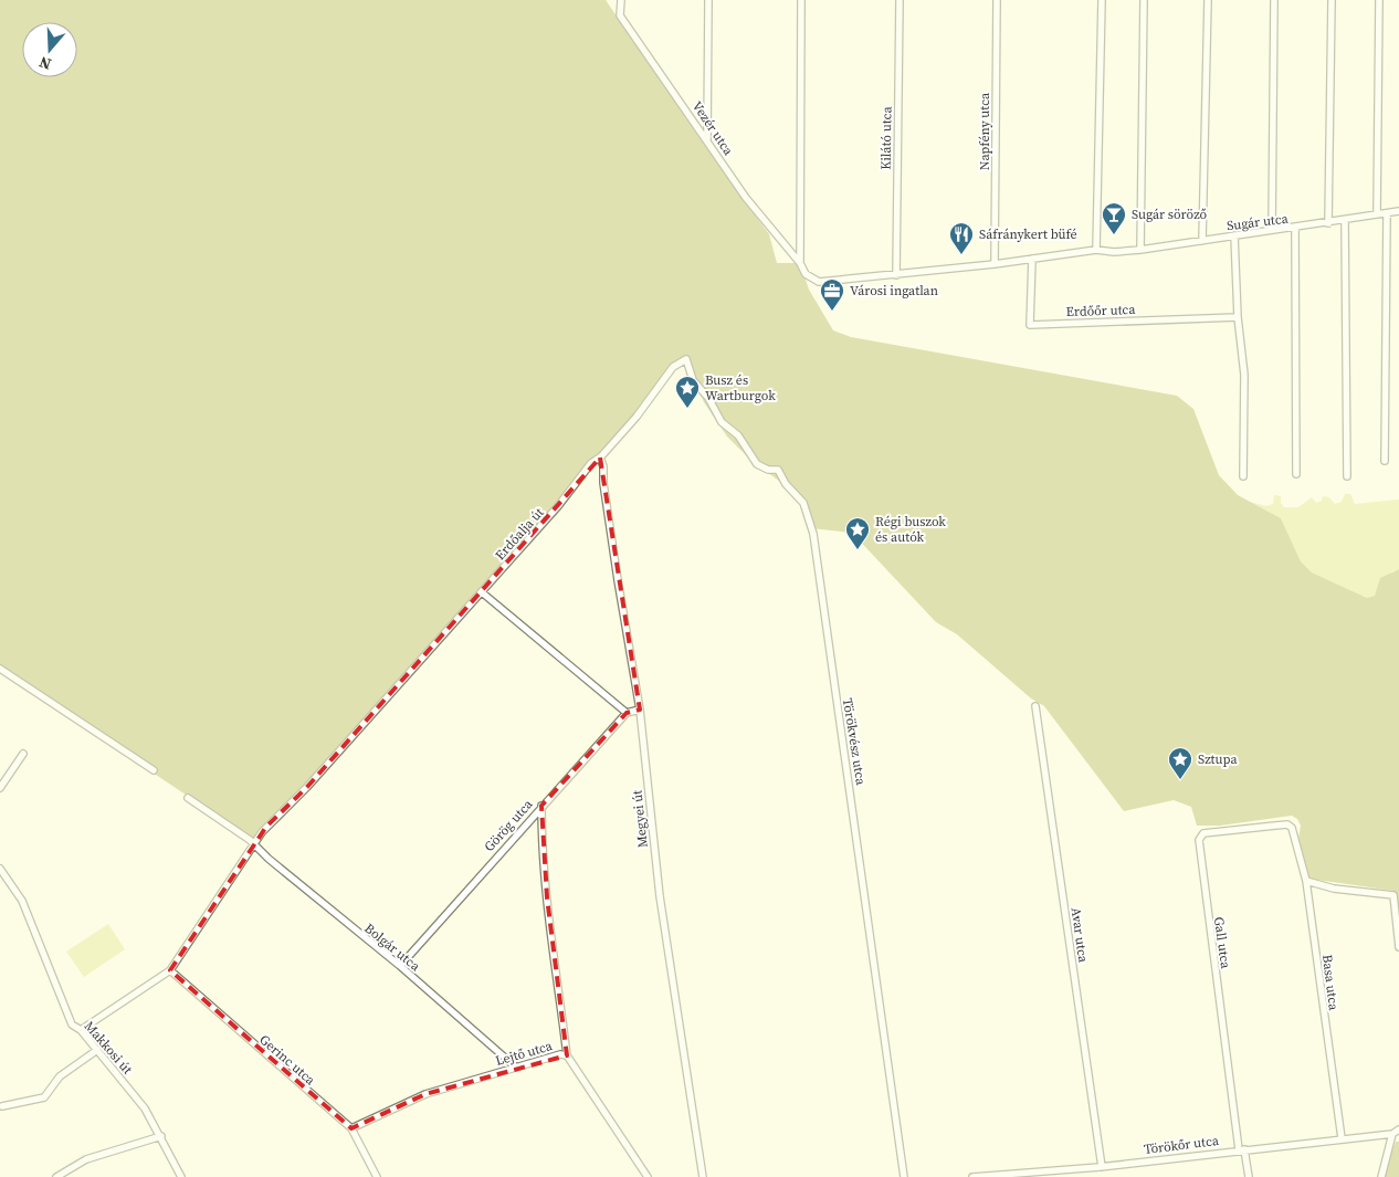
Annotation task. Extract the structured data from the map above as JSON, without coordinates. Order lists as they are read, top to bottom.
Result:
{
  "streets": {
    "street": [
      "Vezér utca",
      "Napfény utca",
      "Kilátó utca",
      "Sugár utca",
      "Erdőőr utca",
      "Erdőalja út",
      "Törökvész utca",
      "Megyei út",
      "Görög utca",
      "Avar utca",
      "Gall utca",
      "Bolgár utca",
      "Basa utca",
      "Makkosi út",
      "Lejtő utca",
      "Gerinc utca",
      "Törökőr utca"
    ]
  },
  "crossings": [
    ["Vezér utca", "Sugár utca"],
    ["Napfény utca", "Sugár utca"],
    ["Kilátó utca", "Sugár utca"],
    ["Sugár utca", "Erdőőr utca"],
    ["Erdőalja út", "Törökvész utca"],
    ["Erdőalja út", "Megyei út"],
    ["Erdőalja út", "Bolgár utca"],
    ["Erdőalja út", "Gerinc utca"],
    ["Görög utca", "Bolgár utca"],
    ["Avar utca", "Törökőr utca"],
    ["Gall utca", "Basa utca"],
    ["Gall utca", "Törökőr utca"],
    ["Bolgár utca", "Lejtő utca"],
    ["Basa utca", "Törökőr utca"],
    ["Lejtő utca", "Gerinc utca"]
  ],
  "places": {
    "bar": ["Sugár söröző"],
    "restaurant": ["Sáfránykert büfé"],
    "office": ["Városi ingatlan"],
    "place": ["Busz és Wartburgok", "Régi buszok és autók", "Sztupa"]
  },
  "north": "bottom"
}
